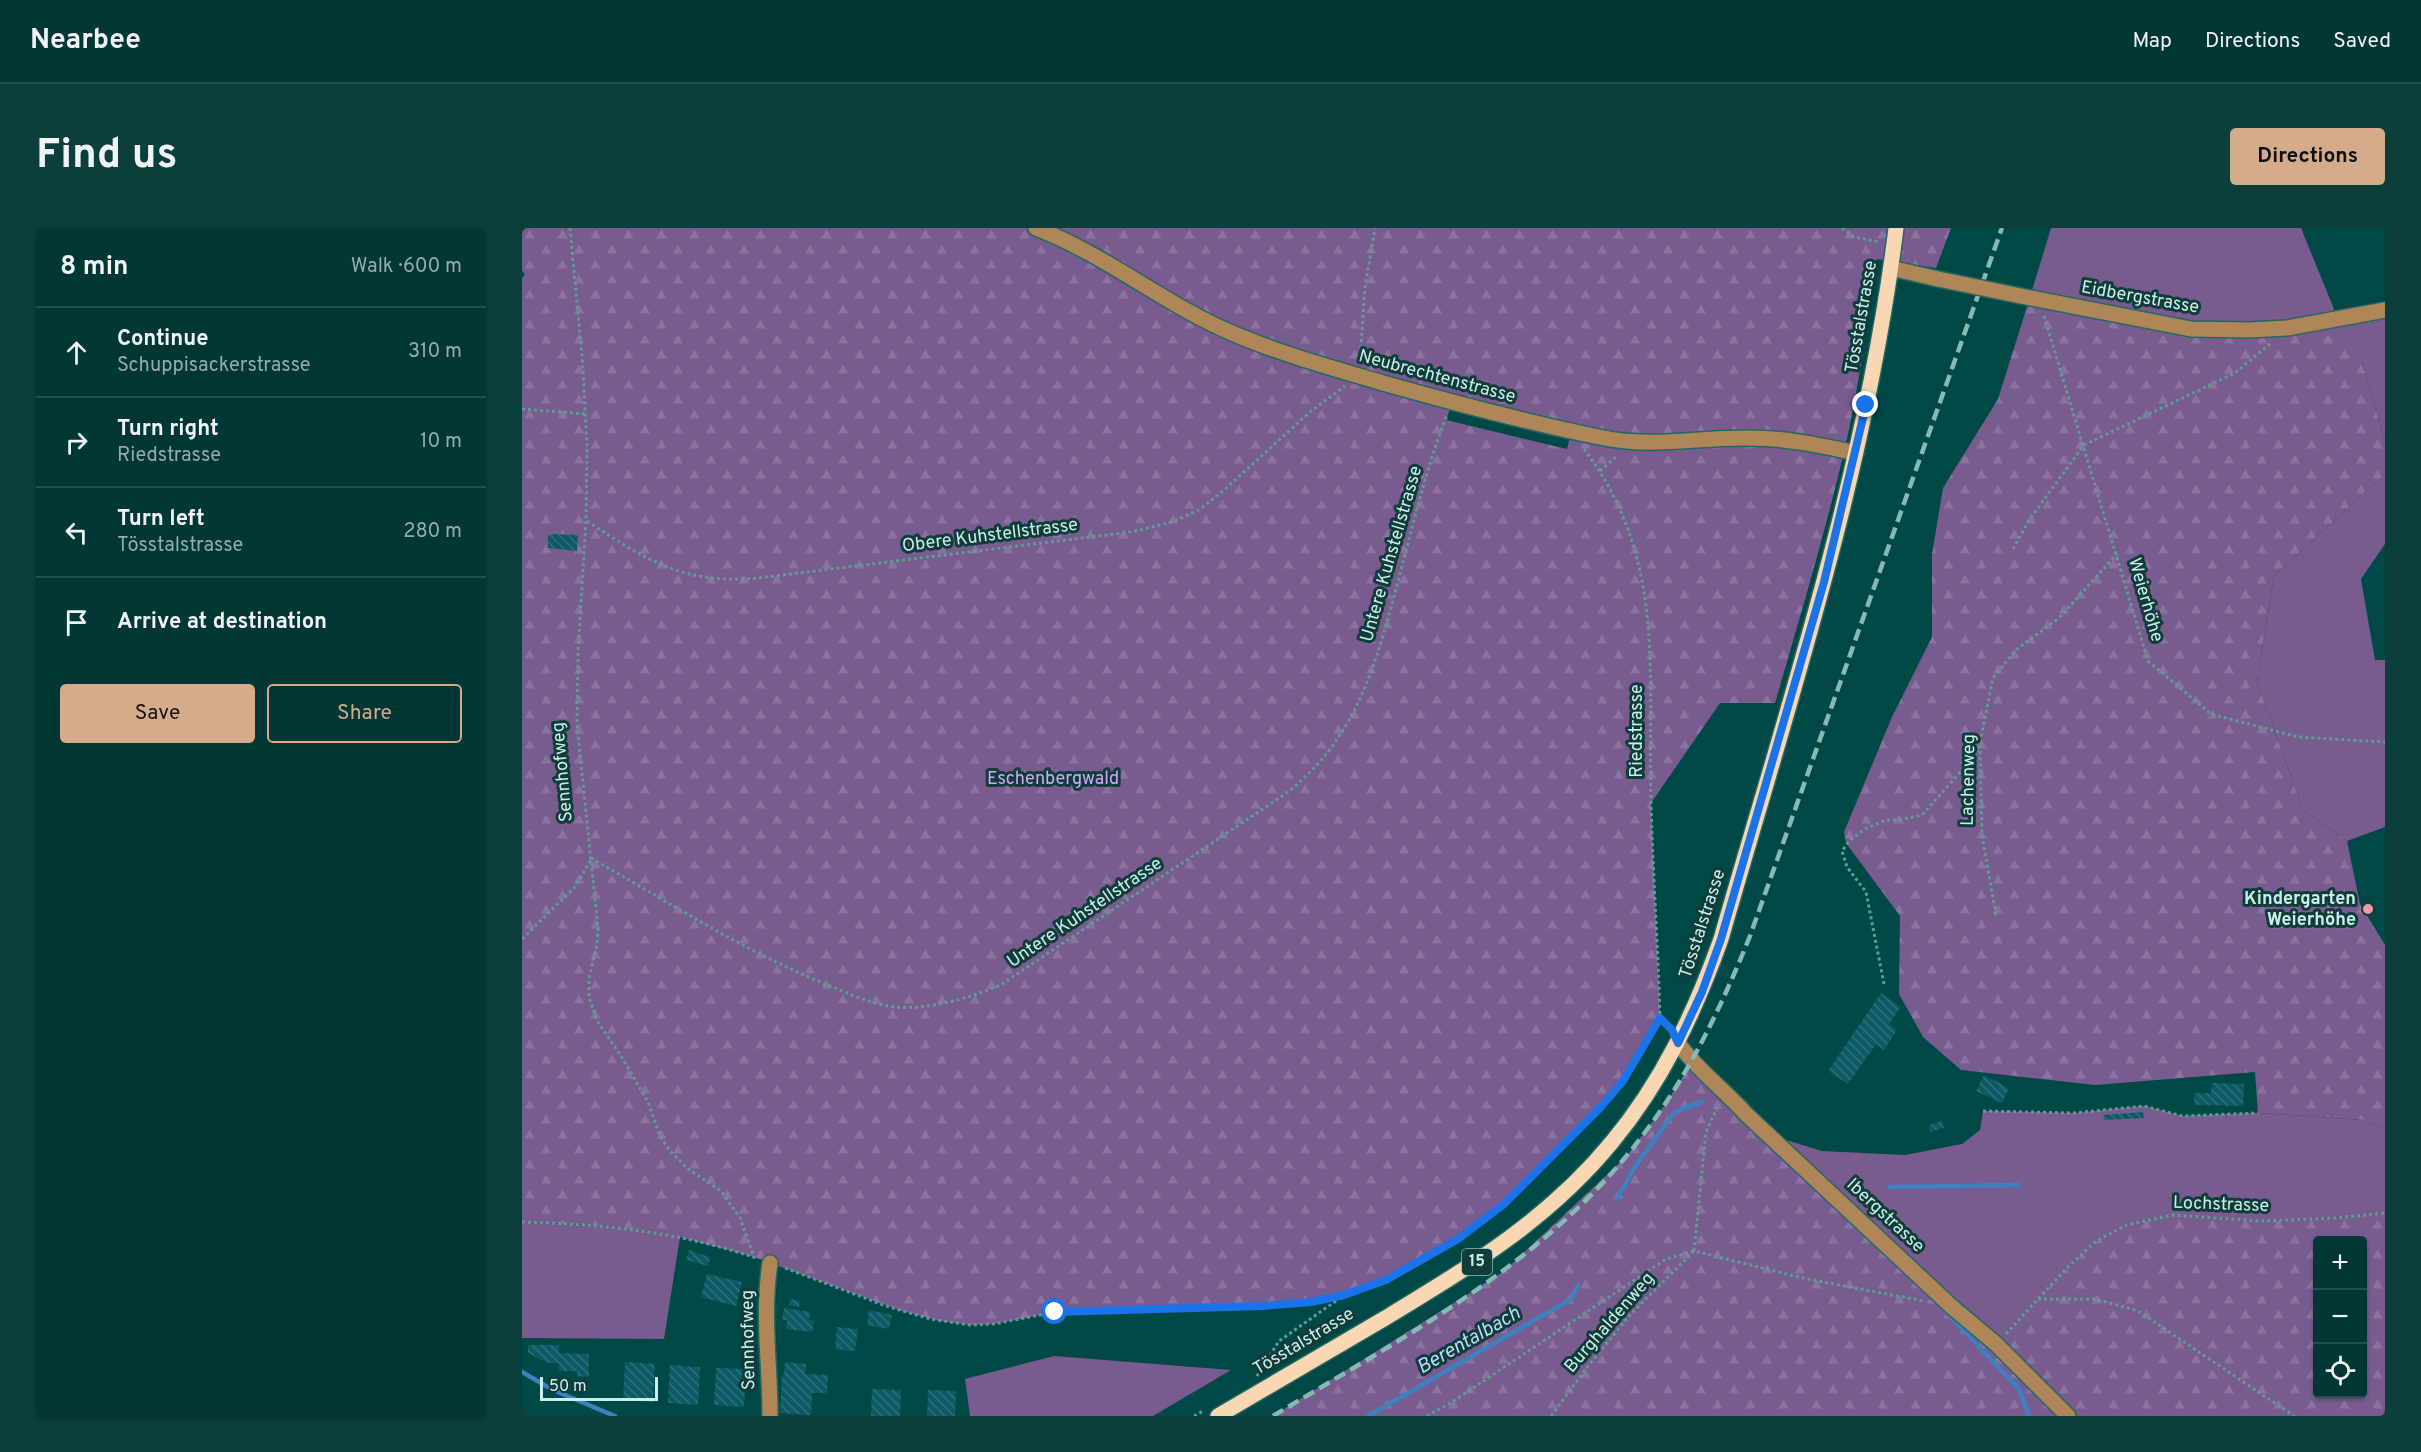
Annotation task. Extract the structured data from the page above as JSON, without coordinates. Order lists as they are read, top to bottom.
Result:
{
  "streets": {
    "main road": ["Tösstalstrasse", "15"],
    "street": [
      "Eidbergstrasse",
      "Neubrechtenstrasse",
      "Sennhofweg",
      "Ibergstrasse"
    ],
    "path": [
      "Obere Kuhstellstrasse",
      "Untere Kuhstellstrasse",
      "Weierhöhe",
      "Riedstrasse",
      "Lachenweg",
      "Lochstrasse",
      "Burghaldenweg"
    ]
  },
  "crossings": [
    ["Eidbergstrasse", "Tösstalstrasse"],
    ["Eidbergstrasse", "Weierhöhe"],
    ["Tösstalstrasse", "Neubrechtenstrasse"],
    ["Tösstalstrasse", "Ibergstrasse"],
    ["Neubrechtenstrasse", "Obere Kuhstellstrasse"],
    ["Neubrechtenstrasse", "Untere Kuhstellstrasse"],
    ["Neubrechtenstrasse", "Riedstrasse"],
    ["Obere Kuhstellstrasse", "Sennhofweg"],
    ["Untere Kuhstellstrasse", "Sennhofweg"],
    ["Weierhöhe", "Lachenweg"],
    ["Lochstrasse", "Ibergstrasse"]
  ],
  "water": ["Berentalbach"],
  "parks": ["Eschenbergwald"],
  "places": ["Kindergarten Weierhöhe"],
  "scale_bar": "50 m",
  "page": {
    "header": "Nearbee",
    "nav": ["Map", "Directions", "Saved"],
    "buttons": [
      "Directions",
      ["Save", "Share"]
    ],
    "title": "Find us",
    "heading": ["8 min", "Walk · 600 m"],
    "list": [
      ["Continue", "Schuppisackerstrasse", "310 m"],
      ["Turn right", "Riedstrasse", "10 m"],
      ["Turn left", "Tösstalstrasse", "280 m"],
      "Arrive at destination"
    ],
    "map_buttons": ["+", "−"],
    "scale": "50 m"
  }
}
